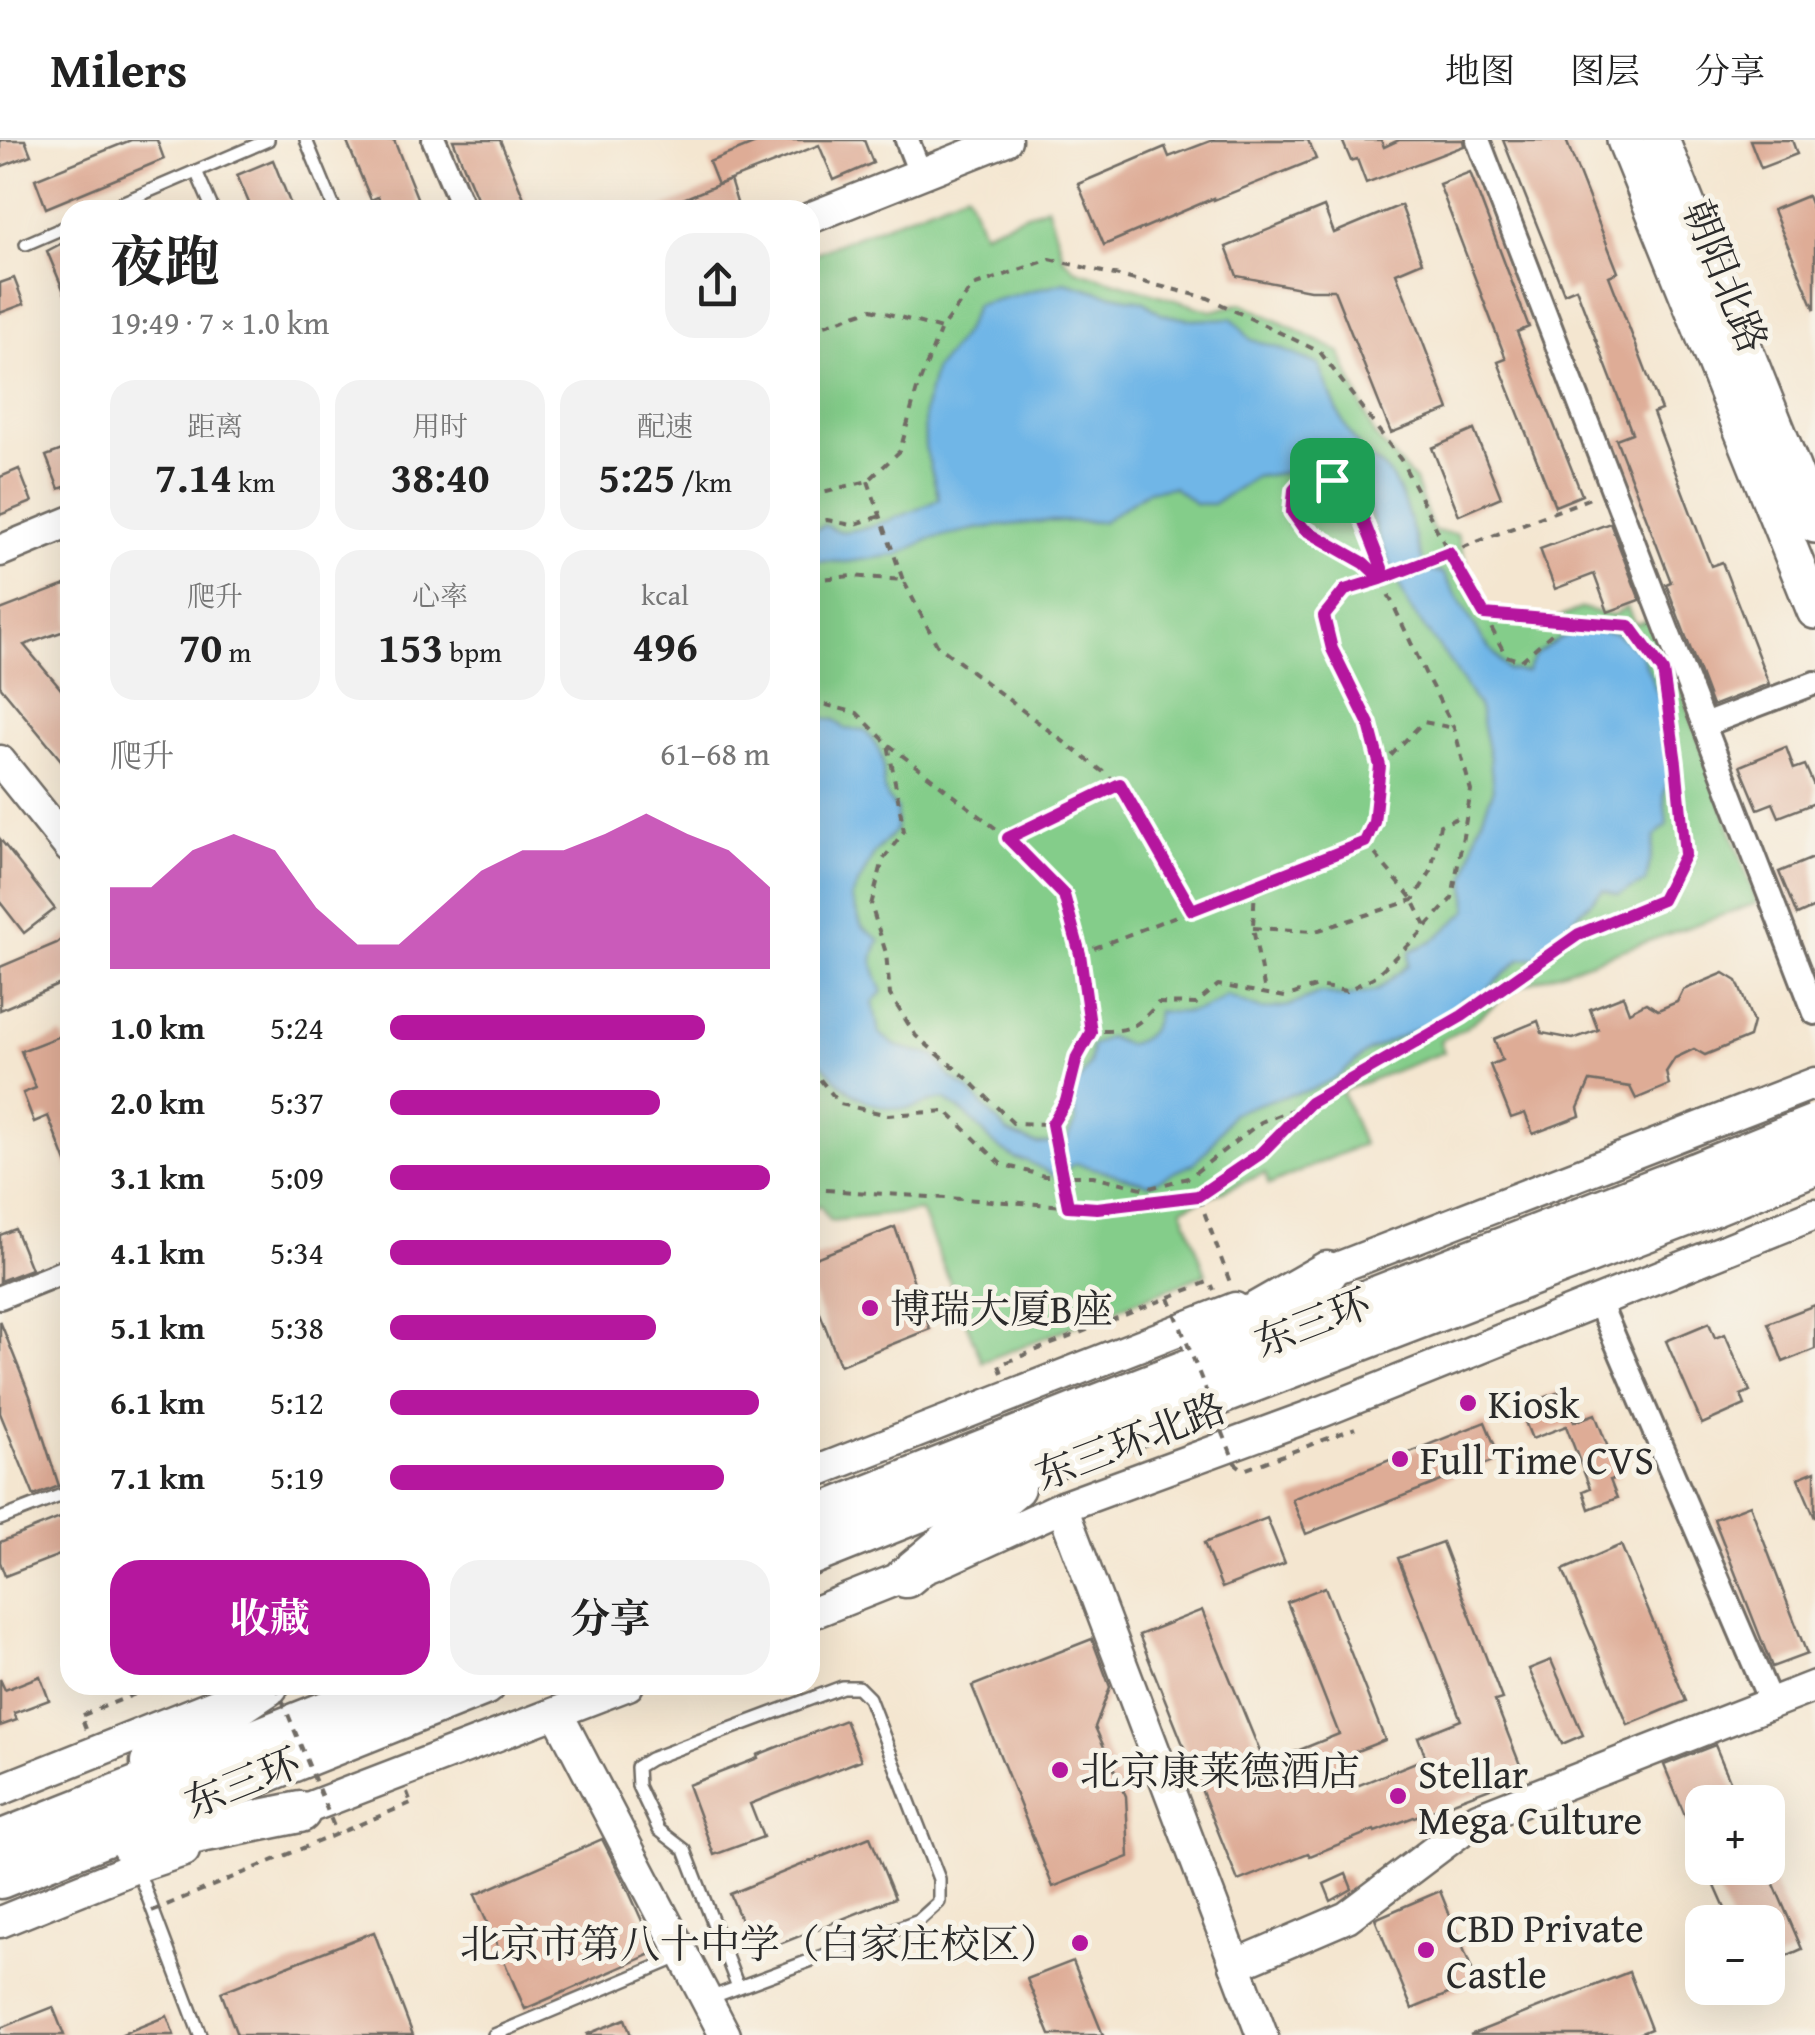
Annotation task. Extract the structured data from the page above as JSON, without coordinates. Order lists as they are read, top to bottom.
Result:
{
  "streets": {
    "highway": ["东三环"],
    "main road": ["朝阳北路"],
    "street": ["东三环北路"]
  },
  "places": [
    "博瑞大厦B座",
    "Kiosk",
    "Full Time CVS",
    "北京康莱德酒店",
    "Stellar Mega Culture",
    "北京市第八十中学（白家庄校区）",
    "CBD Private Castle"
  ],
  "page": {
    "header": "Milers",
    "nav": ["地图", "图层", "分享"],
    "heading": ["夜跑", "19:49 · 7 × 1.0 km"],
    "stats": [
      ["距离", "7.14 km"],
      ["用时", "38:40"],
      ["配速", "5:25 /km"],
      ["爬升", "70 m"],
      ["心率", "153 bpm"],
      ["kcal", "496"]
    ],
    "chart": ["爬升", "61–68 m"],
    "list": [
      {
        "name": "1.0 km",
        "note": "5:24"
      },
      {
        "name": "2.0 km",
        "note": "5:37"
      },
      {
        "name": "3.1 km",
        "note": "5:09"
      },
      {
        "name": "4.1 km",
        "note": "5:34"
      },
      {
        "name": "5.1 km",
        "note": "5:38"
      },
      {
        "name": "6.1 km",
        "note": "5:12"
      },
      {
        "name": "7.1 km",
        "note": "5:19"
      }
    ],
    "buttons": ["收藏", "分享"],
    "map_buttons": ["+", "−"]
  }
}
